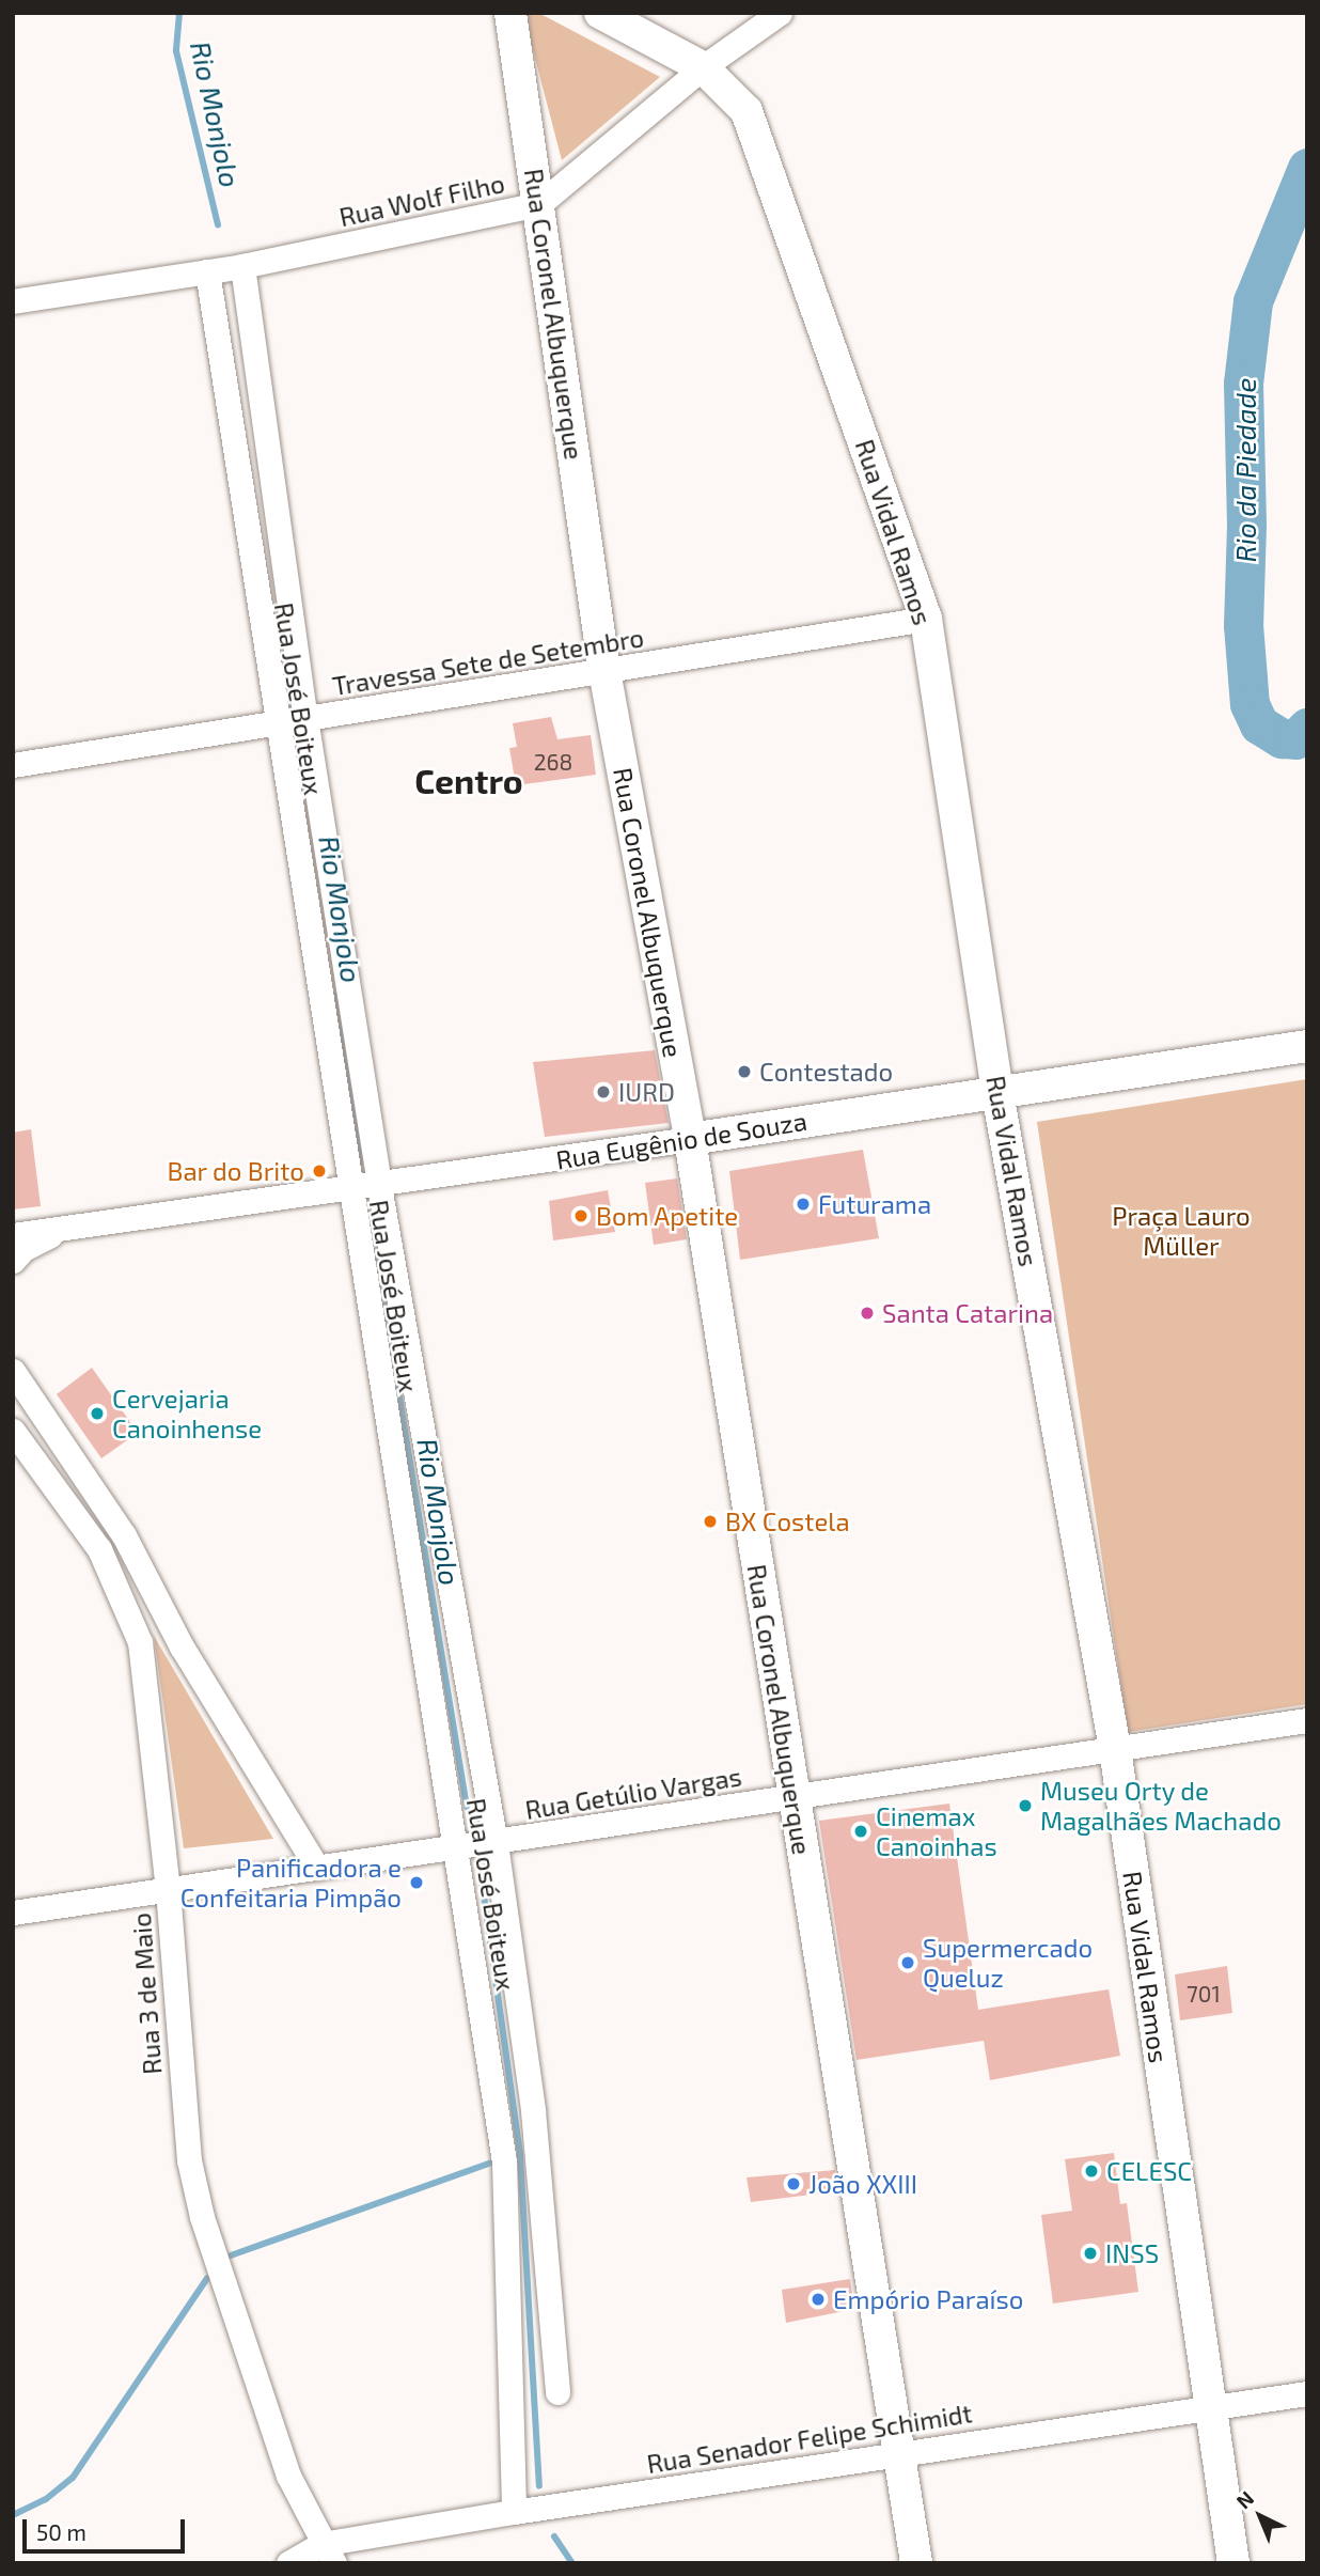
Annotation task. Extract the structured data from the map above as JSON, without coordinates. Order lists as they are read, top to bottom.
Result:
{
  "streets": {
    "main road": ["Rua Coronel Albuquerque", "Rua Vidal Ramos", "Rua Eugênio de Souza"],
    "street": [
      "Rua Wolf Filho",
      "Travessa Sete de Setembro",
      "Rua José Boiteux",
      "Rua Getúlio Vargas",
      "Rua 3 de Maio",
      "Rua Senador Felipe Schimidt"
    ]
  },
  "crossings": [
    ["Rua Wolf Filho", "Rua Coronel Albuquerque"],
    ["Rua Wolf Filho", "Rua Vidal Ramos"],
    ["Rua Wolf Filho", "Rua José Boiteux"],
    ["Rua Coronel Albuquerque", "Travessa Sete de Setembro"],
    ["Rua Coronel Albuquerque", "Rua Eugênio de Souza"],
    ["Rua Coronel Albuquerque", "Rua Getúlio Vargas"],
    ["Rua Coronel Albuquerque", "Rua Senador Felipe Schimidt"],
    ["Rua Vidal Ramos", "Travessa Sete de Setembro"],
    ["Rua Vidal Ramos", "Rua Eugênio de Souza"],
    ["Rua Vidal Ramos", "Rua Getúlio Vargas"],
    ["Rua Vidal Ramos", "Rua Senador Felipe Schimidt"],
    ["Travessa Sete de Setembro", "Rua José Boiteux"],
    ["Rua José Boiteux", "Rua Eugênio de Souza"],
    ["Rua José Boiteux", "Rua Getúlio Vargas"],
    ["Rua José Boiteux", "Rua Senador Felipe Schimidt"],
    ["Rua Getúlio Vargas", "Rua 3 de Maio"],
    ["Rua 3 de Maio", "Rua Senador Felipe Schimidt"]
  ],
  "districts": ["Centro"],
  "water": ["Rio Monjolo", "Rio da Piedade"],
  "parks": ["Praça Lauro Müller"],
  "places": [
    "Contestado",
    "IURD",
    "Bar do Brito",
    "Futurama",
    "Bom Apetite",
    "Santa Catarina",
    "Cervejaria Canoinhense",
    "BX Costela",
    "Museu Orty de Magalhães Machado",
    "Cinemax Canoinhas",
    "Panificadora e Confeitaria Pimpão",
    "Supermercado Queluz",
    "CELESC",
    "João XXIII",
    "INSS",
    "Empório Paraíso"
  ],
  "house_numbers": ["268", "701"],
  "scale_bar": "50 m",
  "north": "top left"
}
